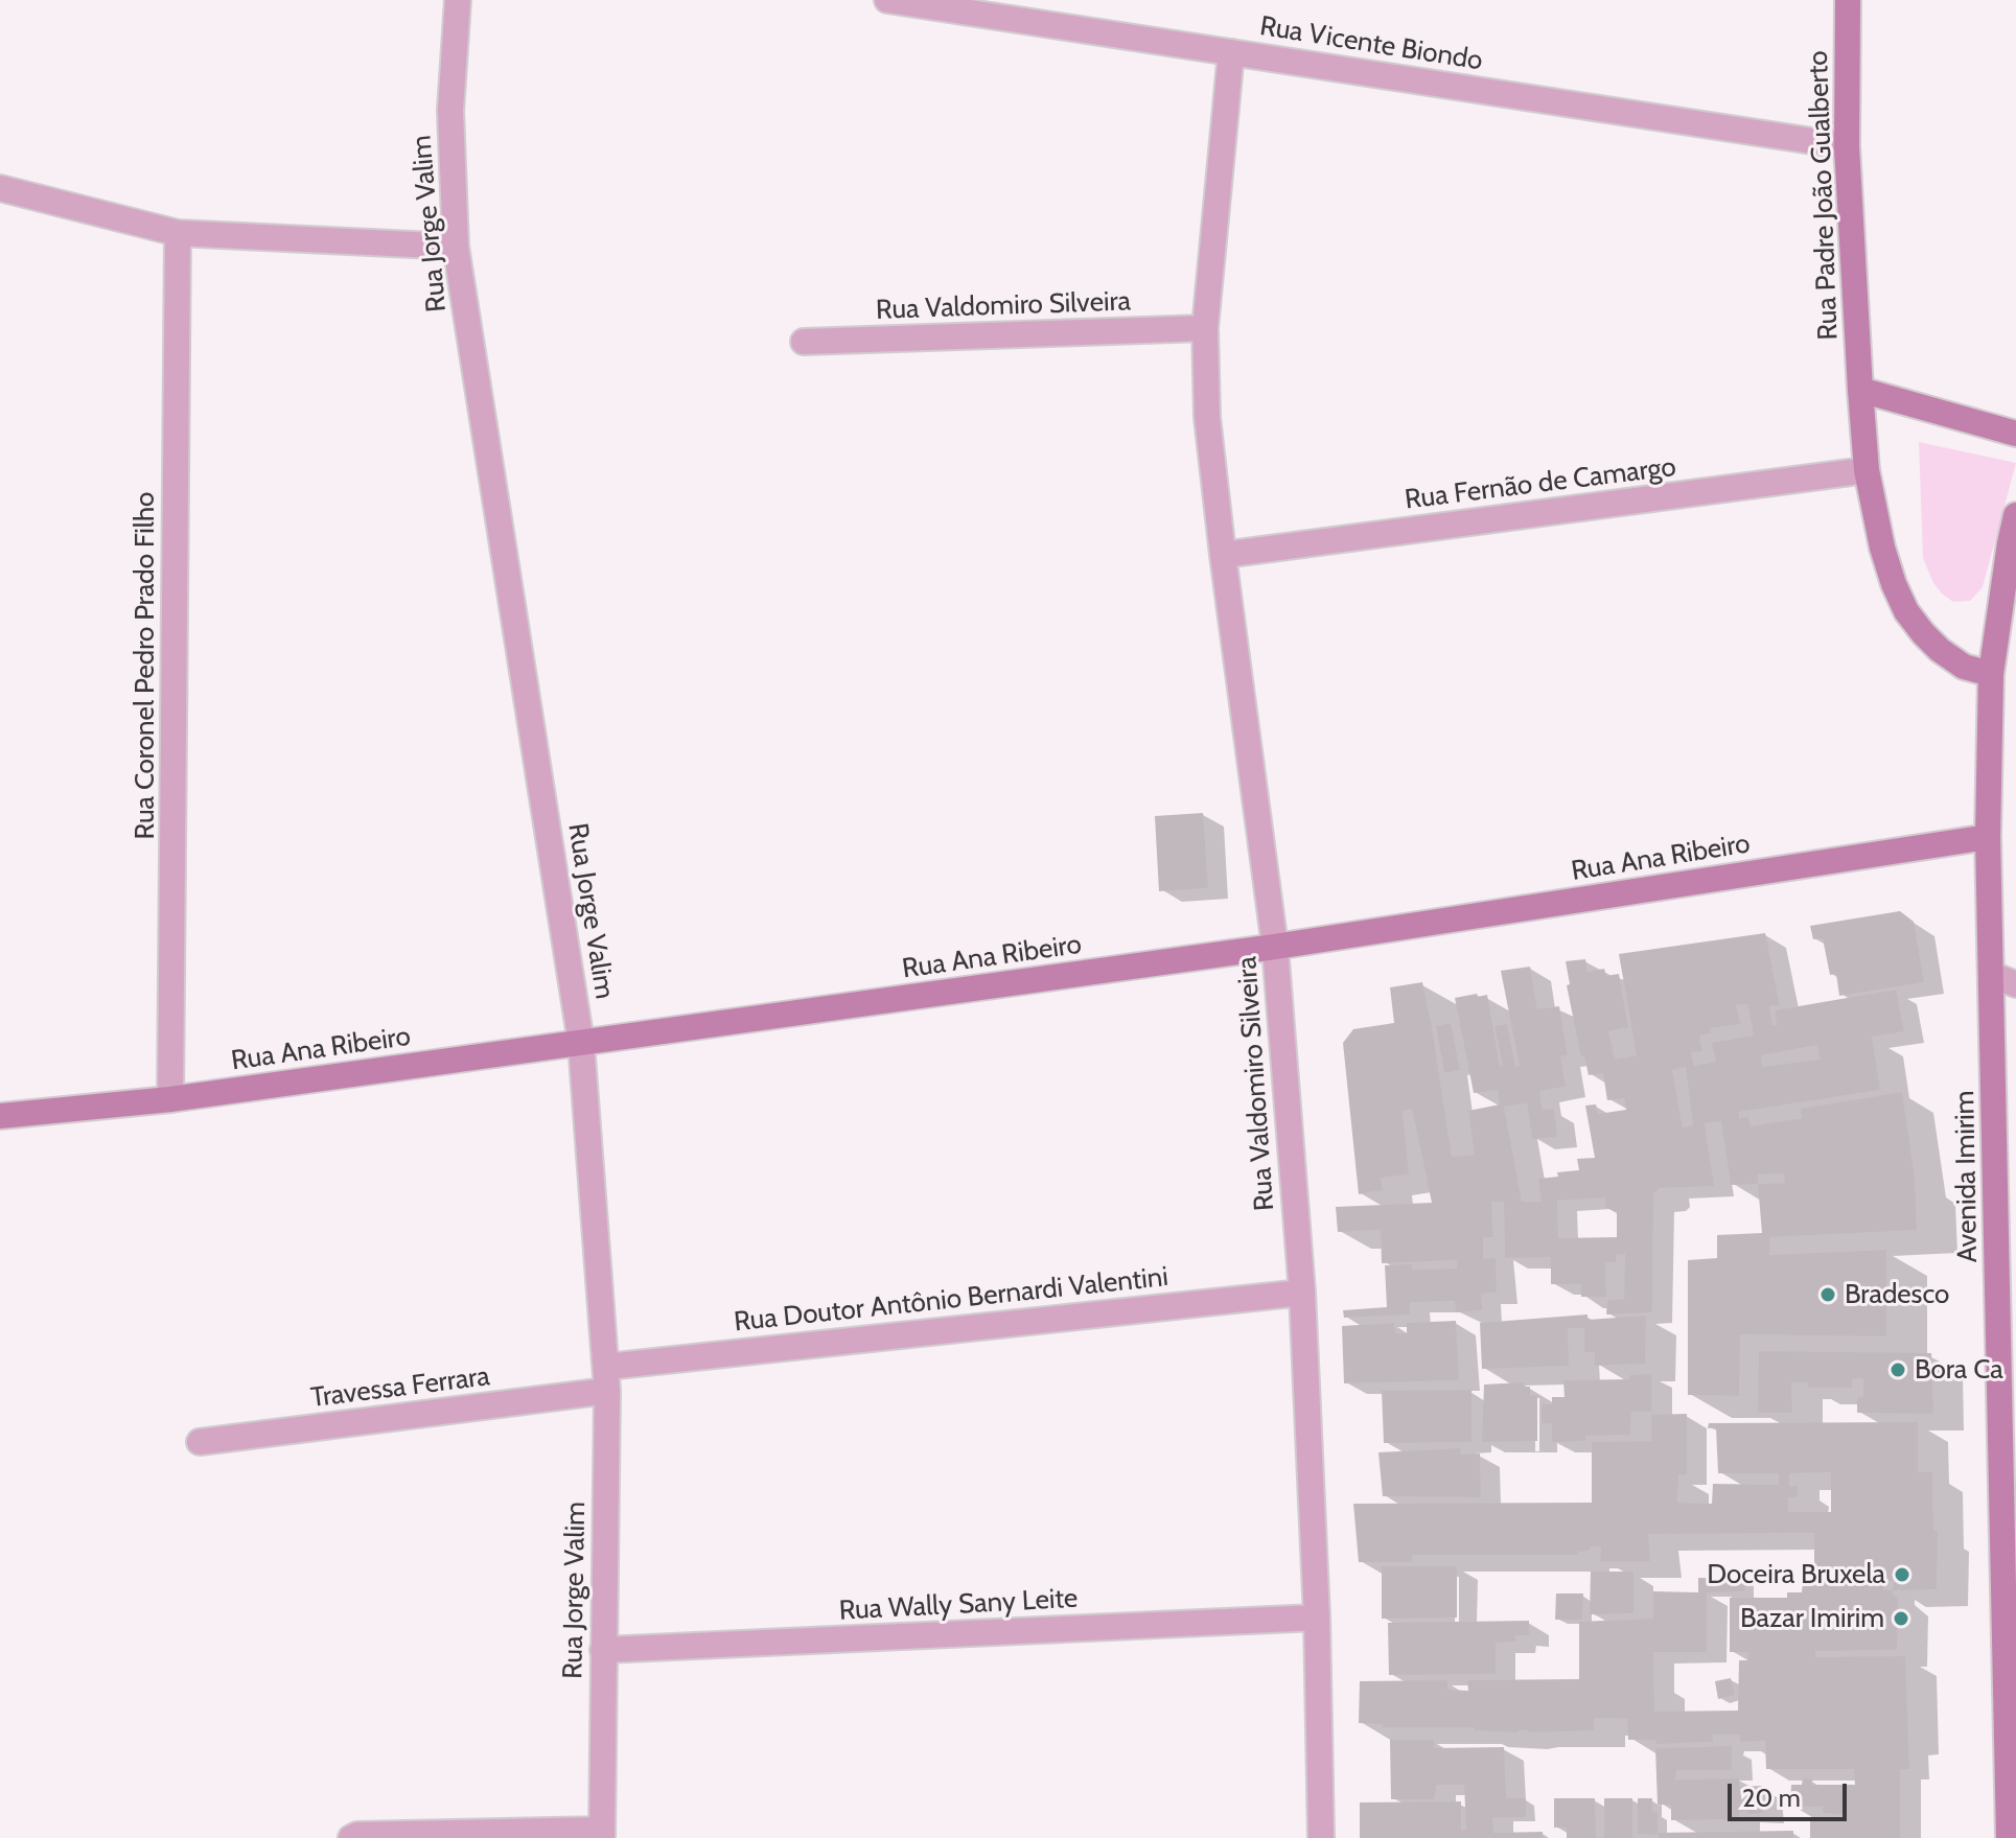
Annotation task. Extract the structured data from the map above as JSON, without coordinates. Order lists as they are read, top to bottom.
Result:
{
  "streets": {
    "street": [
      "Rua Vicente Biondo",
      "Rua Padre João Gualberto",
      "Rua Jorge Valim",
      "Rua Valdomiro Silveira",
      "Rua Fernão de Camargo",
      "Rua Coronel Pedro Prado Filho",
      "Rua Ana Ribeiro",
      "Avenida Imirim",
      "Rua Doutor Antônio Bernardi Valentini",
      "Travessa Ferrara",
      "Rua Wally Sany Leite"
    ]
  },
  "crossings": [
    ["Rua Vicente Biondo", "Rua Padre João Gualberto"],
    ["Rua Vicente Biondo", "Rua Valdomiro Silveira"],
    ["Rua Padre João Gualberto", "Rua Fernão de Camargo"],
    ["Rua Padre João Gualberto", "Avenida Imirim"],
    ["Rua Jorge Valim", "Rua Ana Ribeiro"],
    ["Rua Jorge Valim", "Rua Doutor Antônio Bernardi Valentini"],
    ["Rua Jorge Valim", "Travessa Ferrara"],
    ["Rua Jorge Valim", "Rua Wally Sany Leite"],
    ["Rua Valdomiro Silveira", "Rua Fernão de Camargo"],
    ["Rua Valdomiro Silveira", "Rua Ana Ribeiro"],
    ["Rua Valdomiro Silveira", "Rua Doutor Antônio Bernardi Valentini"],
    ["Rua Valdomiro Silveira", "Rua Wally Sany Leite"],
    ["Rua Coronel Pedro Prado Filho", "Rua Ana Ribeiro"],
    ["Rua Ana Ribeiro", "Avenida Imirim"],
    ["Rua Doutor Antônio Bernardi Valentini", "Travessa Ferrara"]
  ],
  "places": [
    "Bradesco",
    "Bora Ca",
    "Doceira Bruxela",
    "Bazar Imirim"
  ],
  "scale_bar": "20 m"
}
